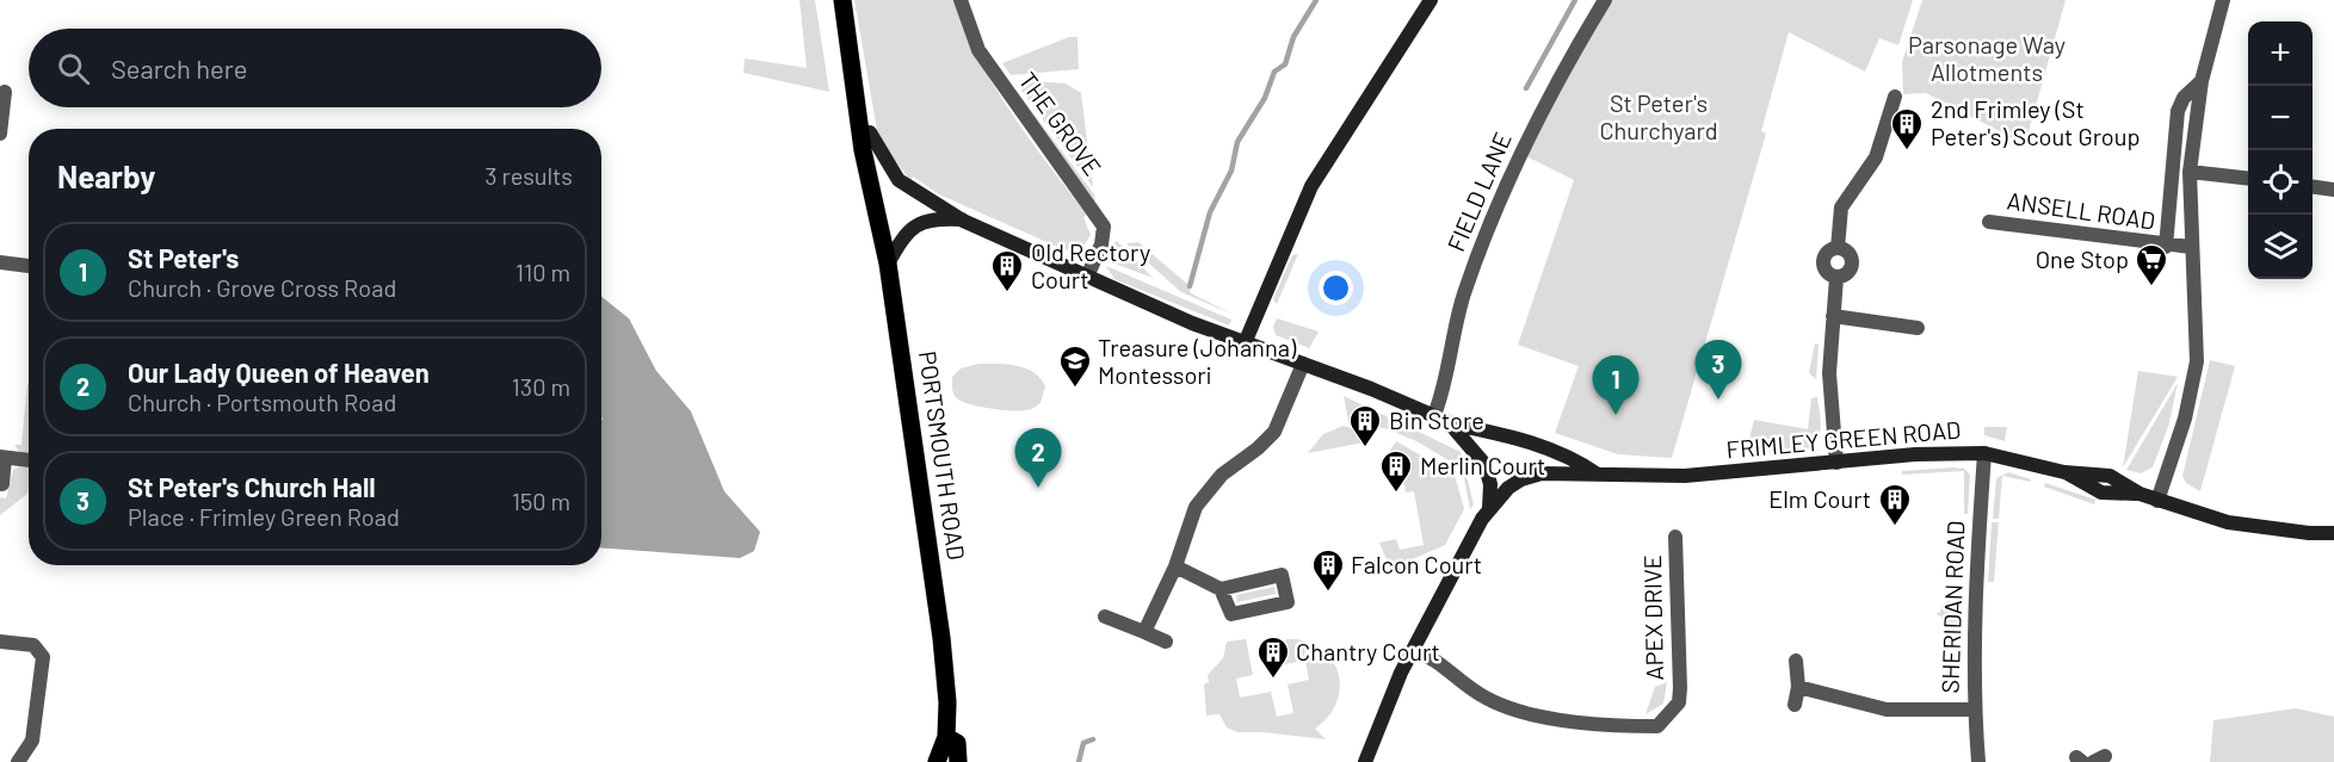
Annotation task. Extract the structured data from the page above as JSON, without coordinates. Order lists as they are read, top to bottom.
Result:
{
  "streets": {
    "main road": ["FRIMLEY GREEN ROAD", "PORTSMOUTH ROAD"],
    "street": [
      "THE GROVE",
      "FIELD LANE",
      "ANSELL ROAD",
      "SHERIDAN ROAD",
      "APEX DRIVE"
    ]
  },
  "crossings": [
    ["ANSELL ROAD", "FRIMLEY GREEN ROAD"],
    ["FRIMLEY GREEN ROAD", "SHERIDAN ROAD"]
  ],
  "parks": ["Parsonage Way Allotments", "St Peter's Churchyard"],
  "places": {
    "building": [
      "2nd Frimley (St Peter's) Scout Group",
      "Old Rectory Court",
      "Bin Store",
      "Merlin Court",
      "Elm Court",
      "Falcon Court",
      "Chantry Court"
    ],
    "supermarket": ["One Stop"],
    "school or university": ["Treasure (Johanna) Montessori"]
  },
  "page": {
    "map_buttons": ["+", "−"],
    "search": "Search here",
    "heading": ["Nearby", "3 results"],
    "list": [
      {
        "mark": "1",
        "name": "St Peter's",
        "note": "Church · Grove Cross Road",
        "value": "110 m"
      },
      {
        "mark": "2",
        "name": "Our Lady Queen of Heaven",
        "note": "Church · Portsmouth Road",
        "value": "130 m"
      },
      {
        "mark": "3",
        "name": "St Peter's Church Hall",
        "note": "Place · Frimley Green Road",
        "value": "150 m"
      }
    ],
    "pins": ["3", "1", "2"]
  }
}
